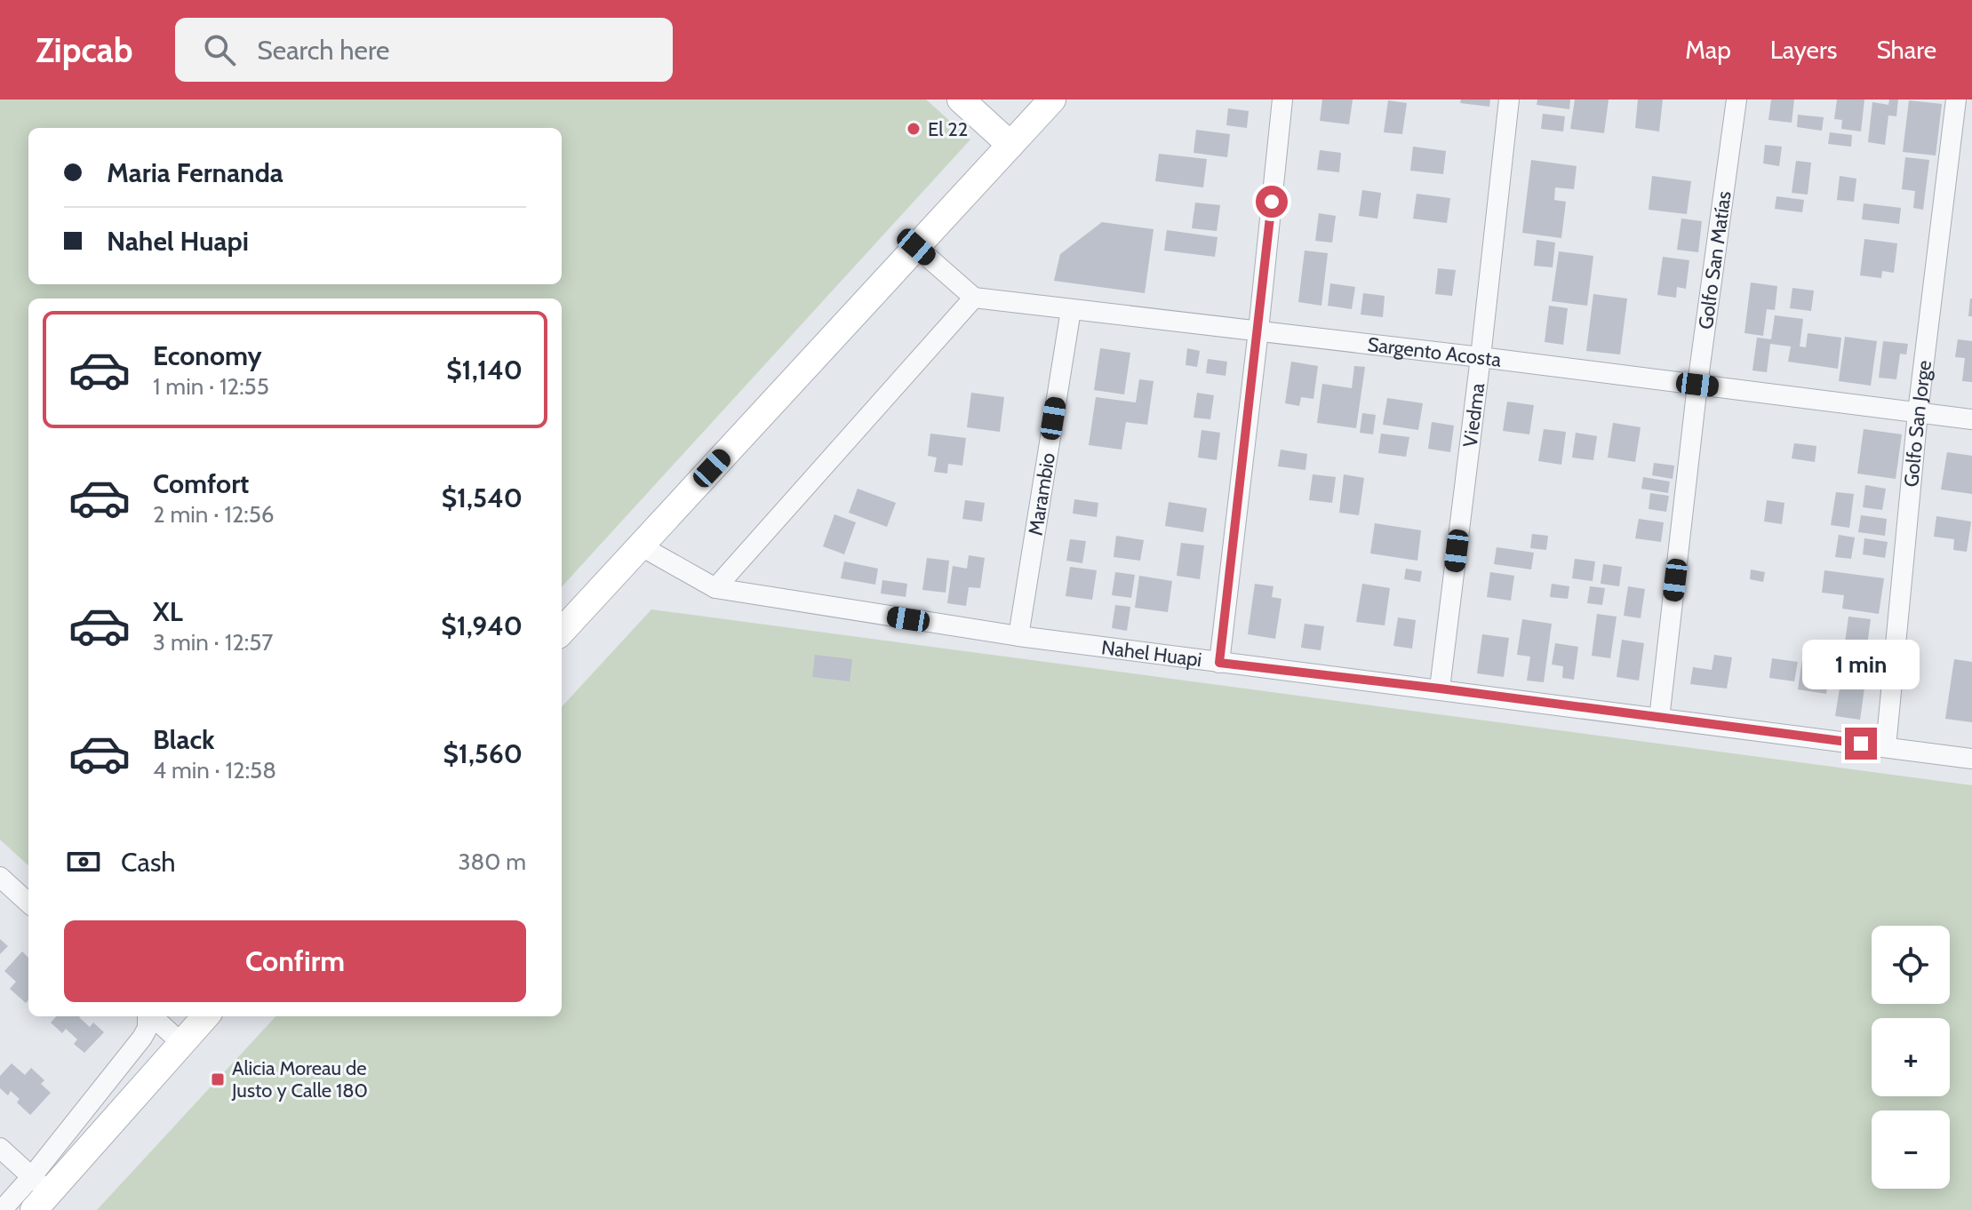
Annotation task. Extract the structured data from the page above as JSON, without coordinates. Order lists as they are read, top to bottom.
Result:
{
  "streets": {
    "street": [
      "Golfo San Matías",
      "Sargento Acosta",
      "Viedma",
      "Golfo San Jorge",
      "Marambio",
      "Nahel Huapi"
    ]
  },
  "crossings": [
    ["Golfo San Matías", "Sargento Acosta"],
    ["Golfo San Matías", "Nahel Huapi"],
    ["Sargento Acosta", "Viedma"],
    ["Sargento Acosta", "Golfo San Jorge"],
    ["Sargento Acosta", "Marambio"],
    ["Viedma", "Nahel Huapi"],
    ["Golfo San Jorge", "Nahel Huapi"],
    ["Marambio", "Nahel Huapi"]
  ],
  "places": {
    "other": ["El 22"],
    "transit": ["Alicia Moreau de Justo y Calle 180"]
  },
  "page": {
    "header": "Zipcab",
    "search": "Search here",
    "nav": ["Map", "Layers", "Share"],
    "banner": ["Maria Fernanda", "Nahel Huapi"],
    "list": [
      {
        "name": "Economy",
        "note": "1 min · 12:55",
        "value": "$1,140"
      },
      {
        "name": "Comfort",
        "note": "2 min · 12:56",
        "value": "$1,540"
      },
      {
        "name": "XL",
        "note": "3 min · 12:57",
        "value": "$1,940"
      },
      {
        "name": "Black",
        "note": "4 min · 12:58",
        "value": "$1,560"
      }
    ],
    "bubble": "1 min",
    "pay": ["Cash", "380 m"],
    "buttons": "Confirm",
    "map_buttons": ["+", "−"]
  }
}
